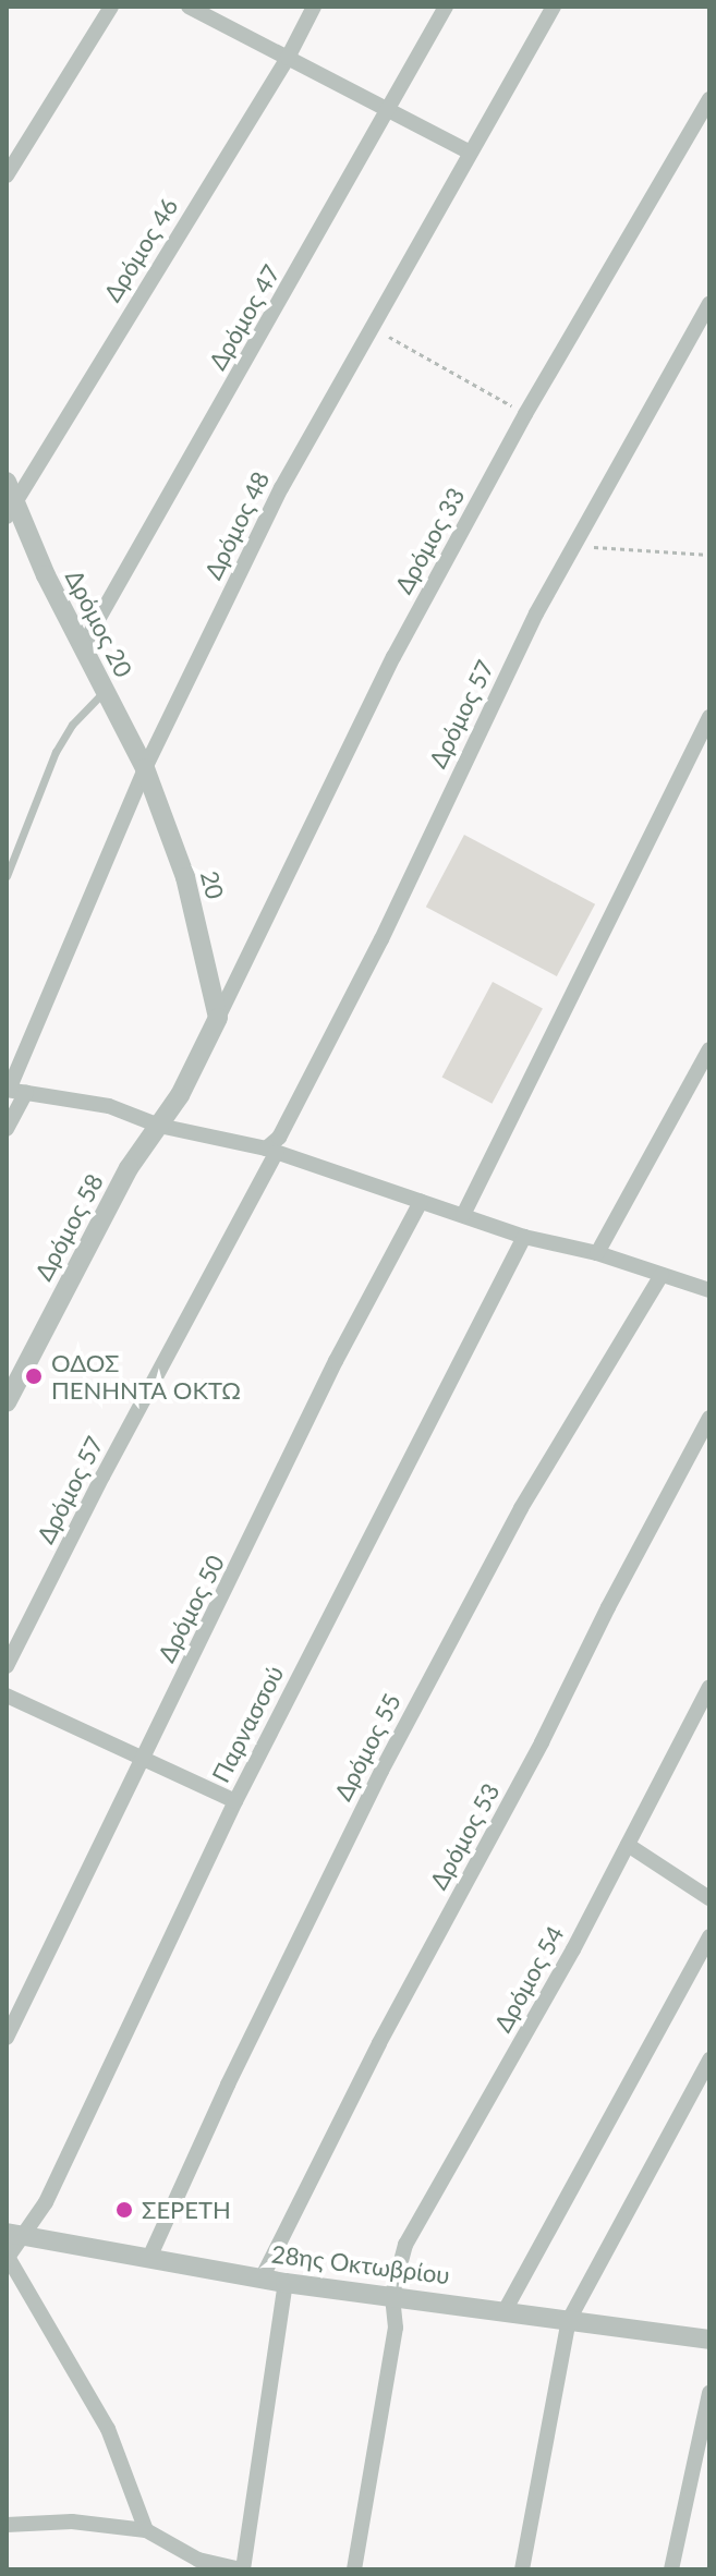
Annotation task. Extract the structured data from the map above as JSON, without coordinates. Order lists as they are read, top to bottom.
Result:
{
  "streets": {
    "street": [
      "Δρόμος 46",
      "Δρόμος 47",
      "Δρόμος 48",
      "Δρόμος 33",
      "Δρόμος 20",
      "Δρόμος 57",
      "20",
      "Δρόμος 58",
      "Δρόμος 50",
      "Παρνασσού",
      "Δρόμος 55",
      "Δρόμος 53",
      "Δρόμος 54",
      "28ης Οκτωβρίου"
    ]
  },
  "crossings": [
    ["Δρόμος 46", "Δρόμος 20"],
    ["Δρόμος 47", "Δρόμος 20"],
    ["Δρόμος 48", "Δρόμος 20"],
    ["Δρόμος 48", "20"],
    ["Δρόμος 33", "20"],
    ["Δρόμος 33", "Δρόμος 58"],
    ["Δρόμος 20", "20"],
    ["20", "Δρόμος 58"],
    ["Παρνασσού", "28ης Οκτωβρίου"],
    ["Δρόμος 55", "28ης Οκτωβρίου"],
    ["Δρόμος 53", "28ης Οκτωβρίου"],
    ["Δρόμος 54", "28ης Οκτωβρίου"]
  ],
  "places": ["ΟΔΟΣ ΠΕΝΗΝΤΑ ΟΚΤΩ", "ΣΕΡΕΤΗ"]
}
